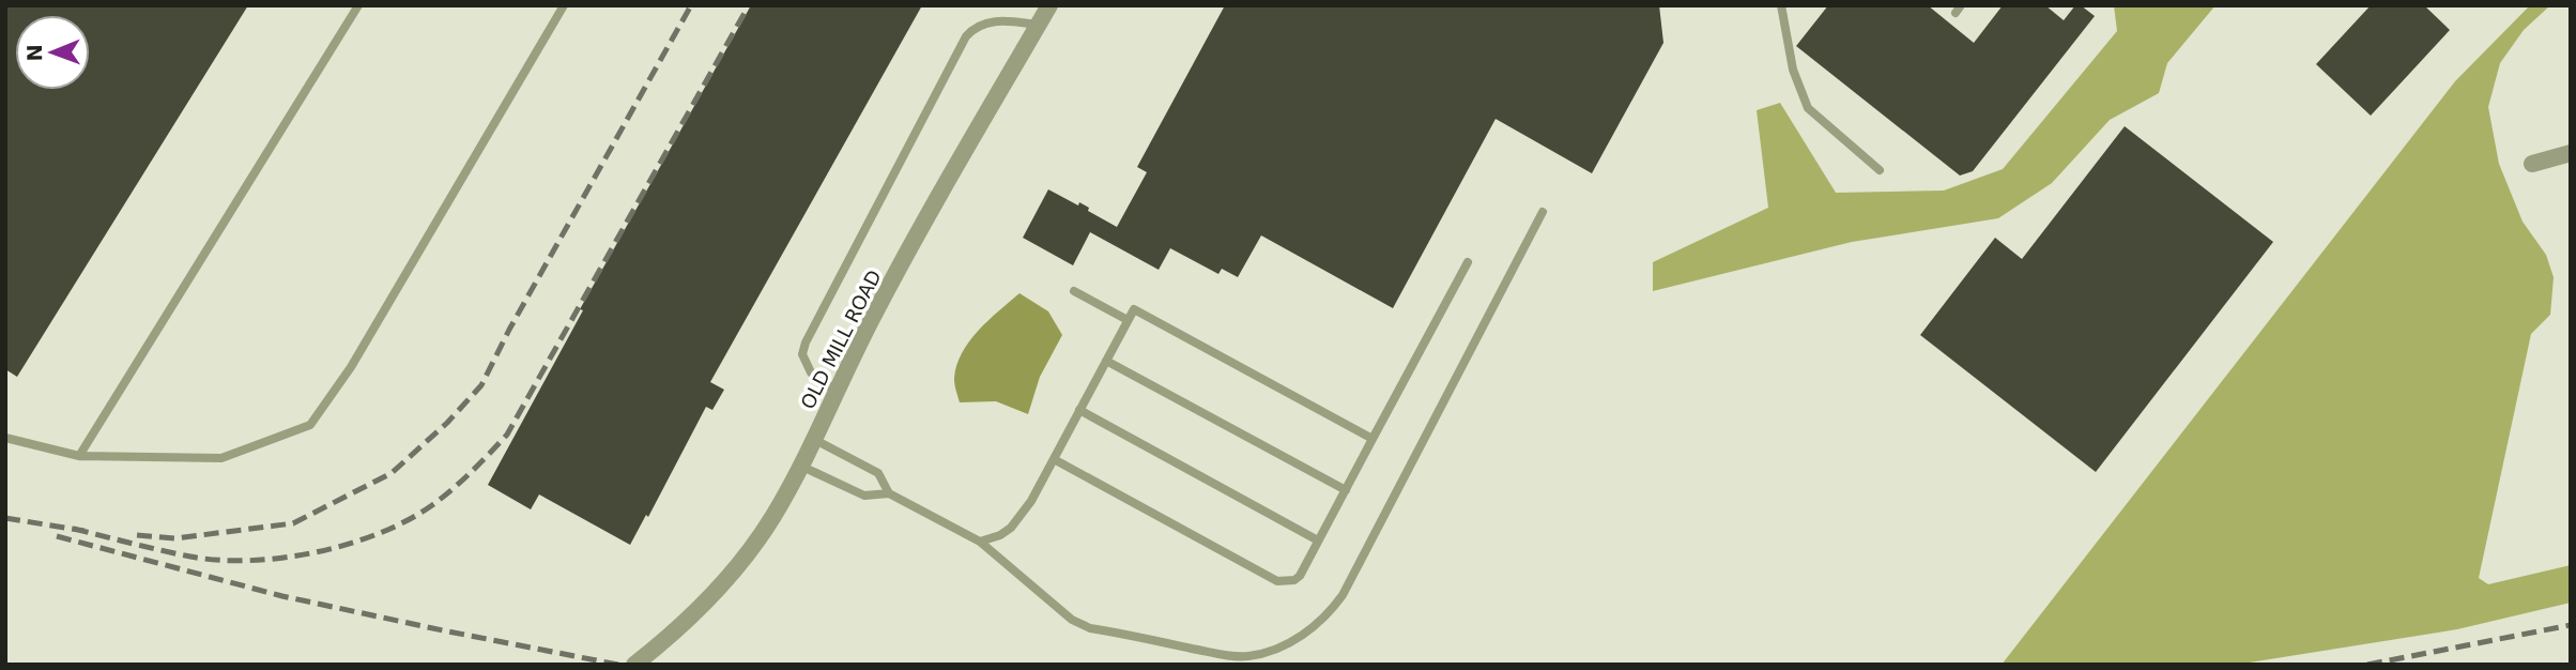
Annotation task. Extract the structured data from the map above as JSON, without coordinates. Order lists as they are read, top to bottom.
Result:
{
  "streets": {
    "street": ["OLD MILL ROAD"]
  },
  "north": "left"
}
